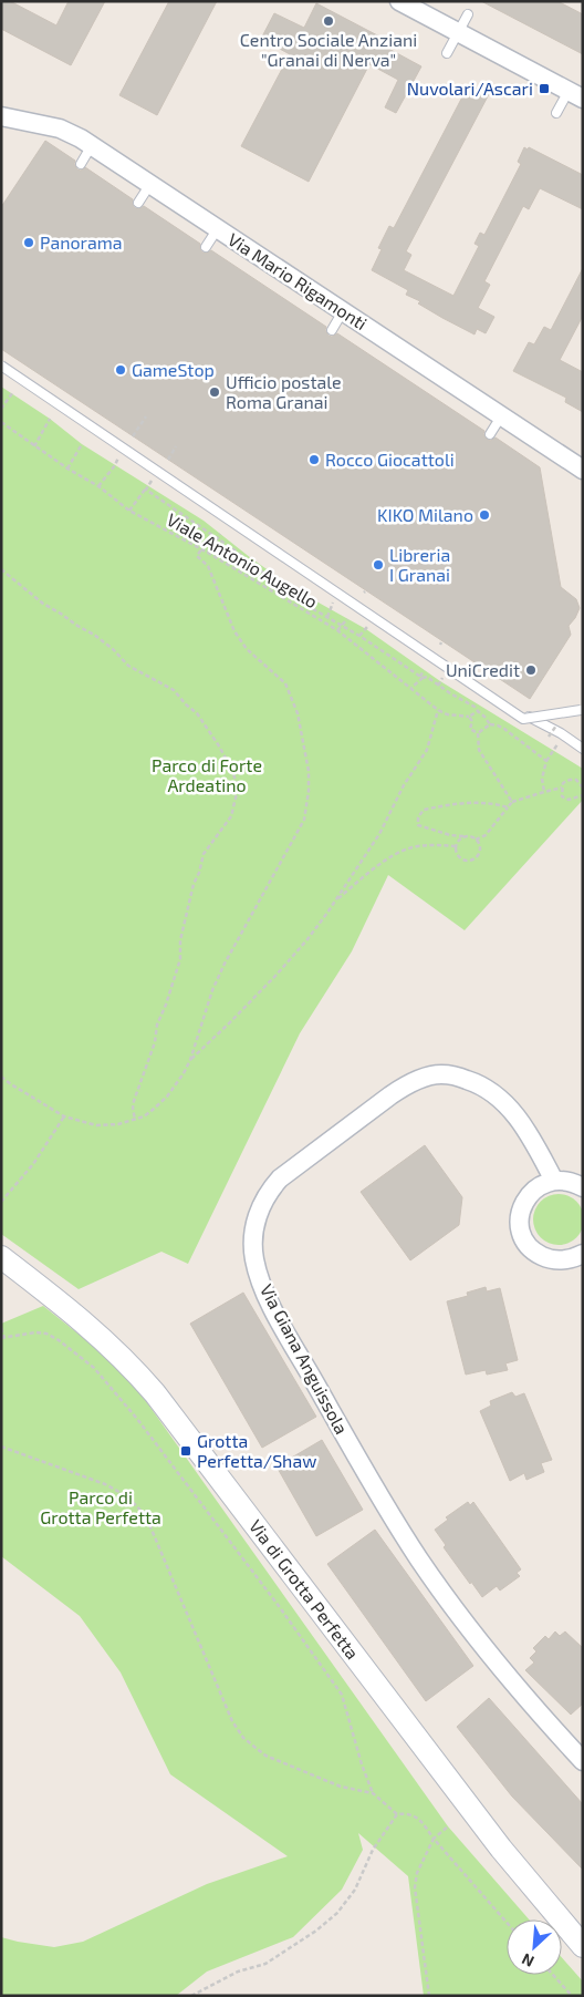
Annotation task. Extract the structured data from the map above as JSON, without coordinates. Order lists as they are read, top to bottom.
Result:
{
  "streets": {
    "street": ["Via Mario Rigamonti", "Via Giana Anguissola", "Via di Grotta Perfetta"],
    "path": ["Viale Antonio Augello"]
  },
  "parks": ["Parco di Forte Ardeatino", "Parco di Grotta Perfetta"],
  "places": {
    "other": [
      "Centro Sociale Anziani \"Granai di Nerva\"",
      "Panorama",
      "GameStop",
      "Ufficio postale Roma Granai",
      "Rocco Giocattoli",
      "KIKO Milano",
      "Libreria I Granai",
      "UniCredit"
    ],
    "transit": ["Nuvolari/Ascari", "Grotta Perfetta/Shaw"]
  },
  "north": "bottom left"
}
